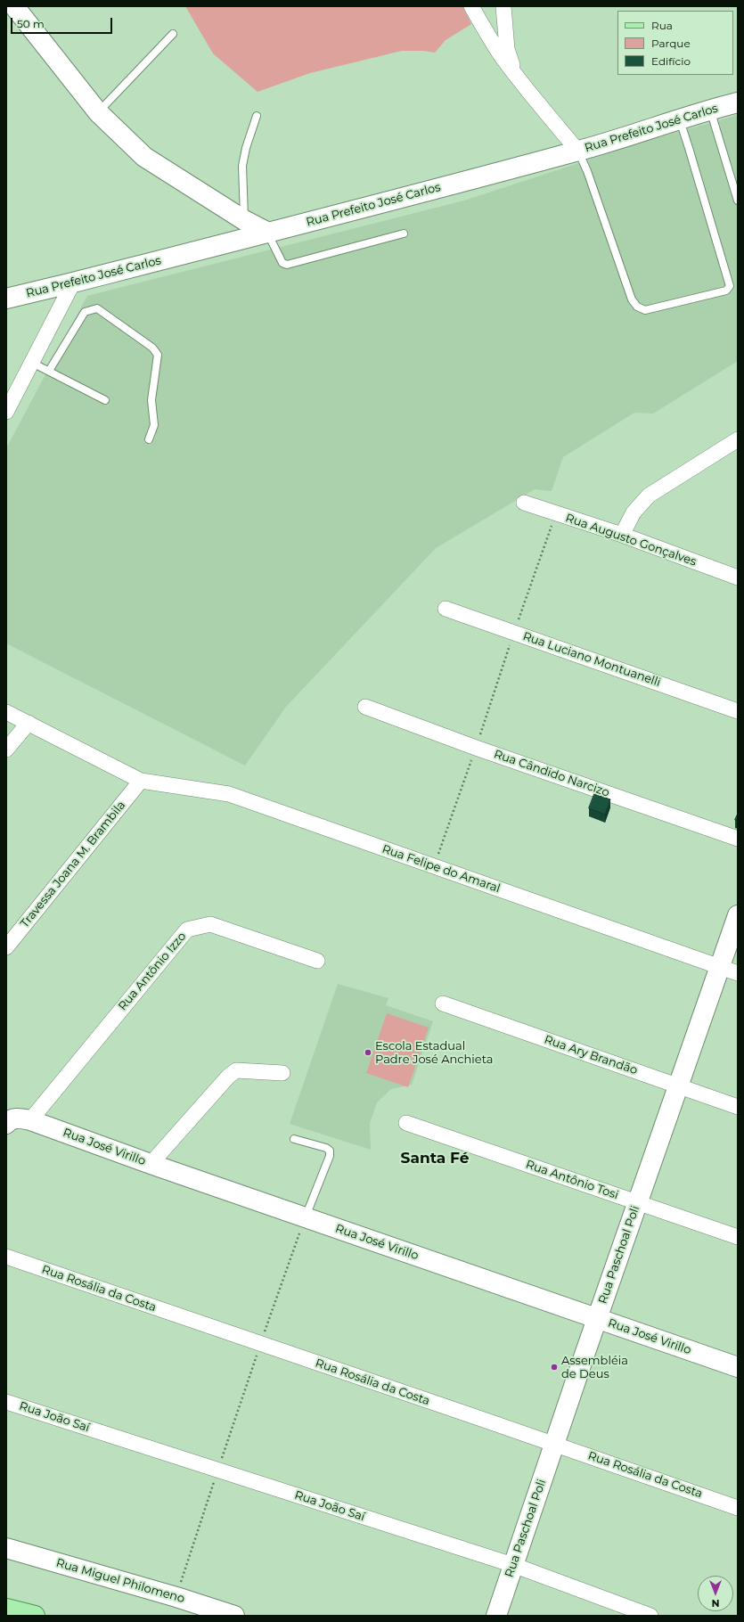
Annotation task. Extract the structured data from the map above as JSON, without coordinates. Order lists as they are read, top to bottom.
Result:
{
  "streets": {
    "street": [
      "Rua Prefeito José Carlos",
      "Rua Augusto Gonçalves",
      "Rua Luciano Montuanelli",
      "Rua Cândido Narcizo",
      "Travessa Joana M. Brambila",
      "Rua Felipe do Amaral",
      "Rua Antônio Izzo",
      "Rua Ary Brandão",
      "Rua José Virillo",
      "Rua Antônio Tosi",
      "Rua Paschoal Poli",
      "Rua Rosália da Costa",
      "Rua João Saí",
      "Rua Miguel Philomeno"
    ]
  },
  "crossings": [
    ["Travessa Joana M. Brambila", "Rua Felipe do Amaral"],
    ["Rua Felipe do Amaral", "Rua Paschoal Poli"],
    ["Rua Antônio Izzo", "Rua José Virillo"],
    ["Rua Ary Brandão", "Rua Paschoal Poli"],
    ["Rua José Virillo", "Rua Paschoal Poli"],
    ["Rua Antônio Tosi", "Rua Paschoal Poli"],
    ["Rua Paschoal Poli", "Rua Rosália da Costa"],
    ["Rua Paschoal Poli", "Rua João Saí"]
  ],
  "districts": ["Santa Fé"],
  "places": ["Escola Estadual Padre José Anchieta", "Assembléia de Deus"],
  "legend": ["Rua", "Parque", "Edifício"],
  "scale_bar": "50 m",
  "north": "bottom"
}
